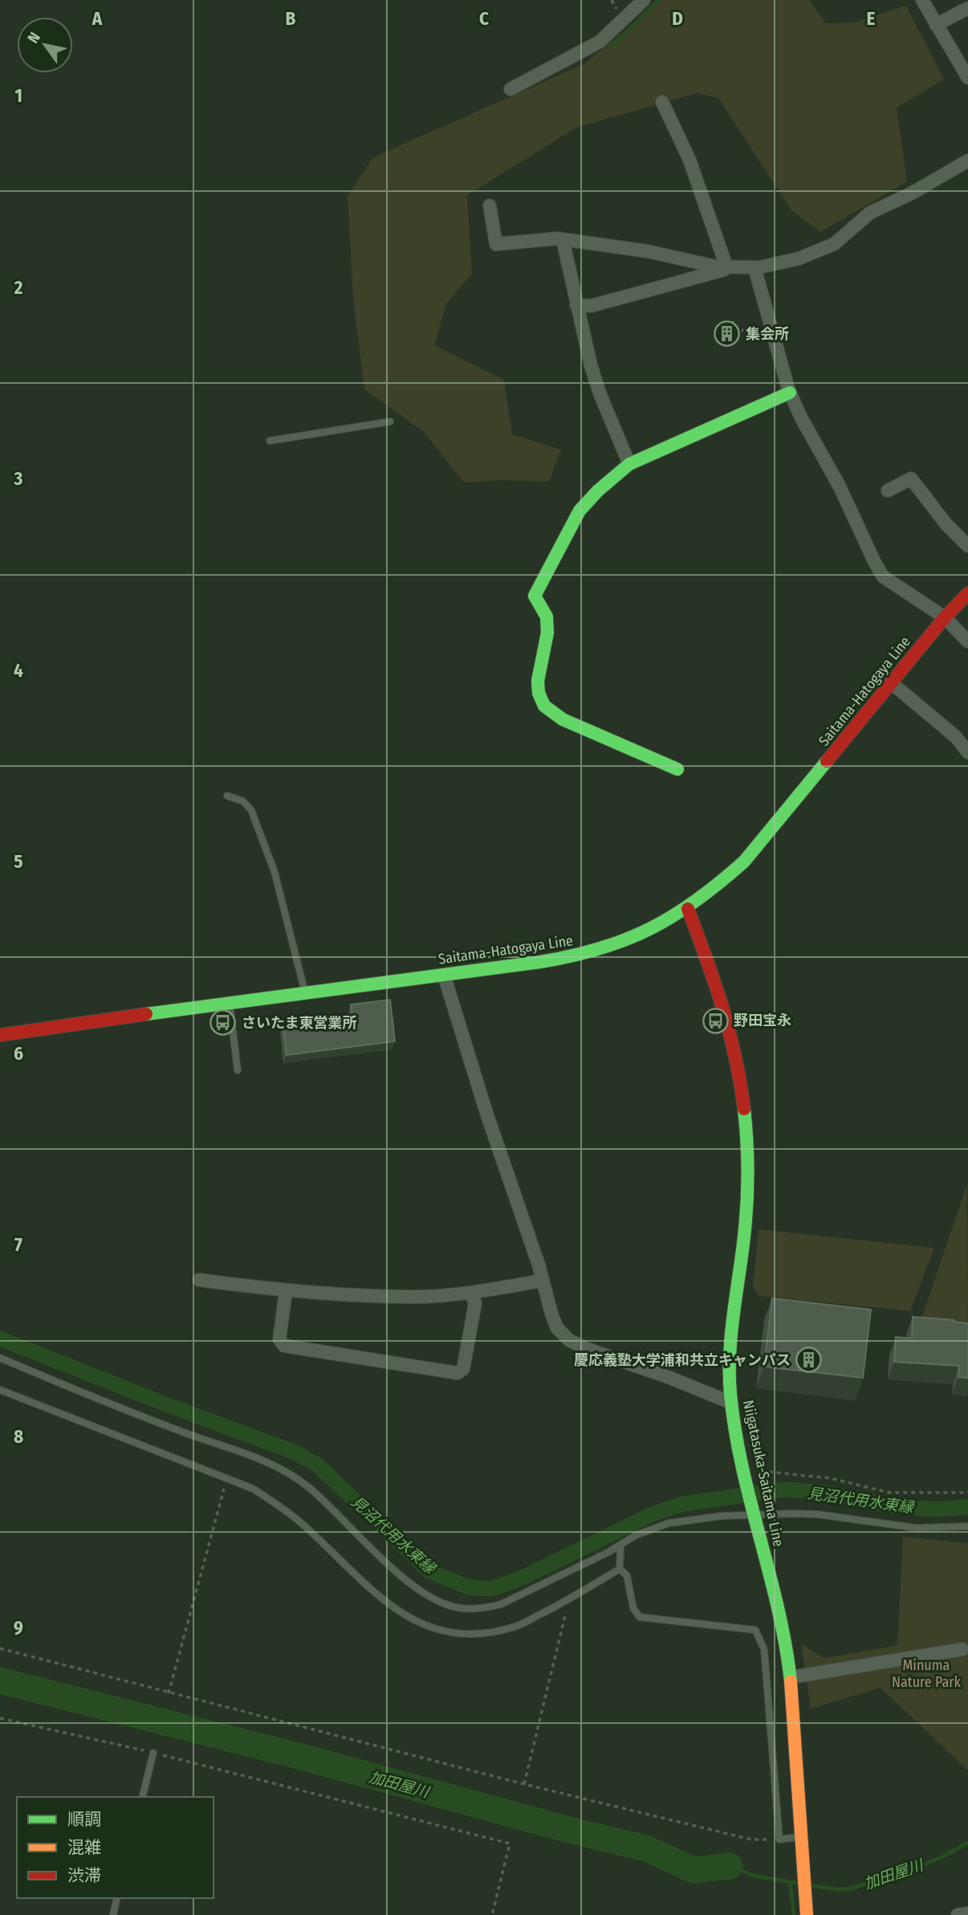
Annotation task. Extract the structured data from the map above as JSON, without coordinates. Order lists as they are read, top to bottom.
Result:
{
  "streets": {
    "main road": ["Saitama-Hatogaya Line", "Niigatasuka-Saitama Line"]
  },
  "crossings": [
    ["Saitama-Hatogaya Line", "Niigatasuka-Saitama Line"]
  ],
  "water": ["見沼代用水東縁", "加田屋川"],
  "parks": ["Minuma Nature Park"],
  "places": {
    "building": ["集会所", "慶応義塾大学浦和共立キャンパス"],
    "bus stop": ["野田宝永", "さいたま東営業所"]
  },
  "legend": ["順調", "混雑", "渋滞"],
  "north": "top left",
  "grid": {
    "columns": [
      "A",
      "B",
      "C",
      "D",
      "E"
    ],
    "rows": [
      "1",
      "2",
      "3",
      "4",
      "5",
      "6",
      "7",
      "8",
      "9"
    ]
  }
}
